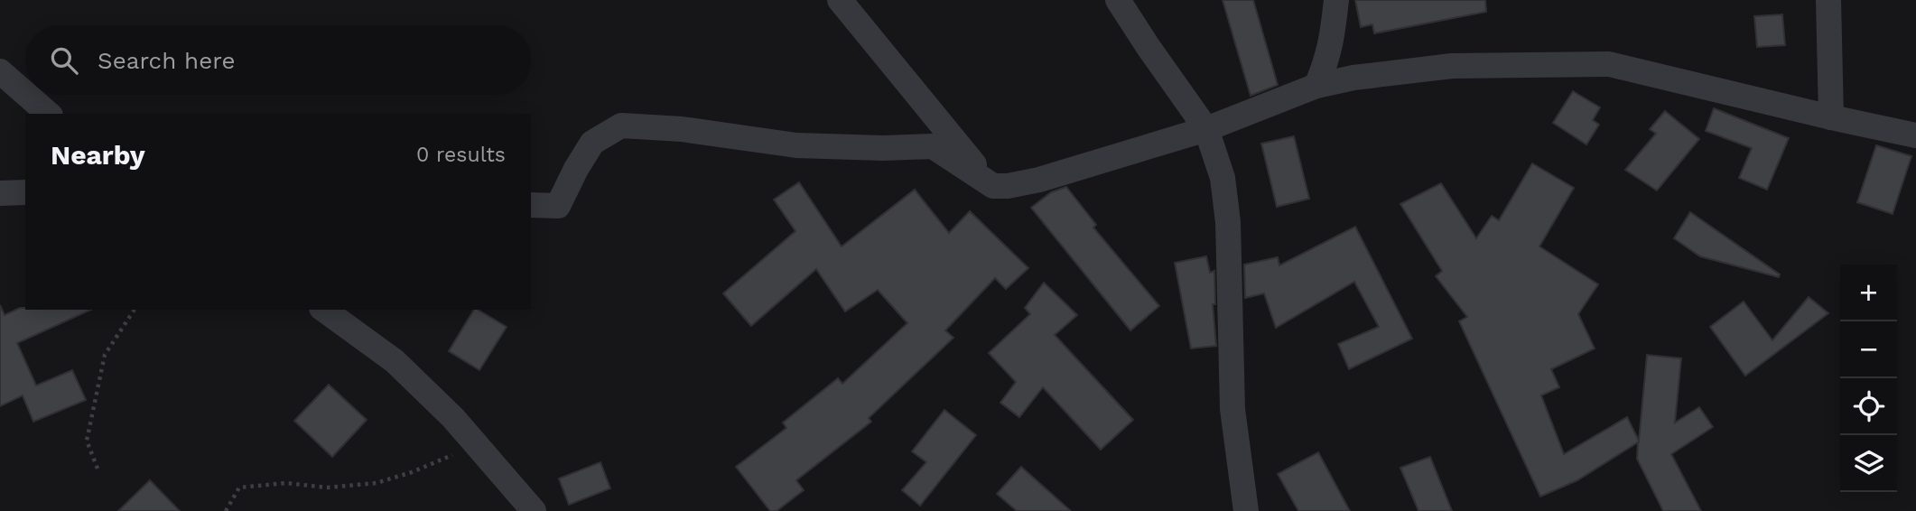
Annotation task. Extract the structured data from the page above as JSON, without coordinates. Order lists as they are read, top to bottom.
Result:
{
  "page": {
    "search": "Search here",
    "heading": ["Nearby", "0 results"],
    "map_buttons": ["+", "−"]
  }
}
